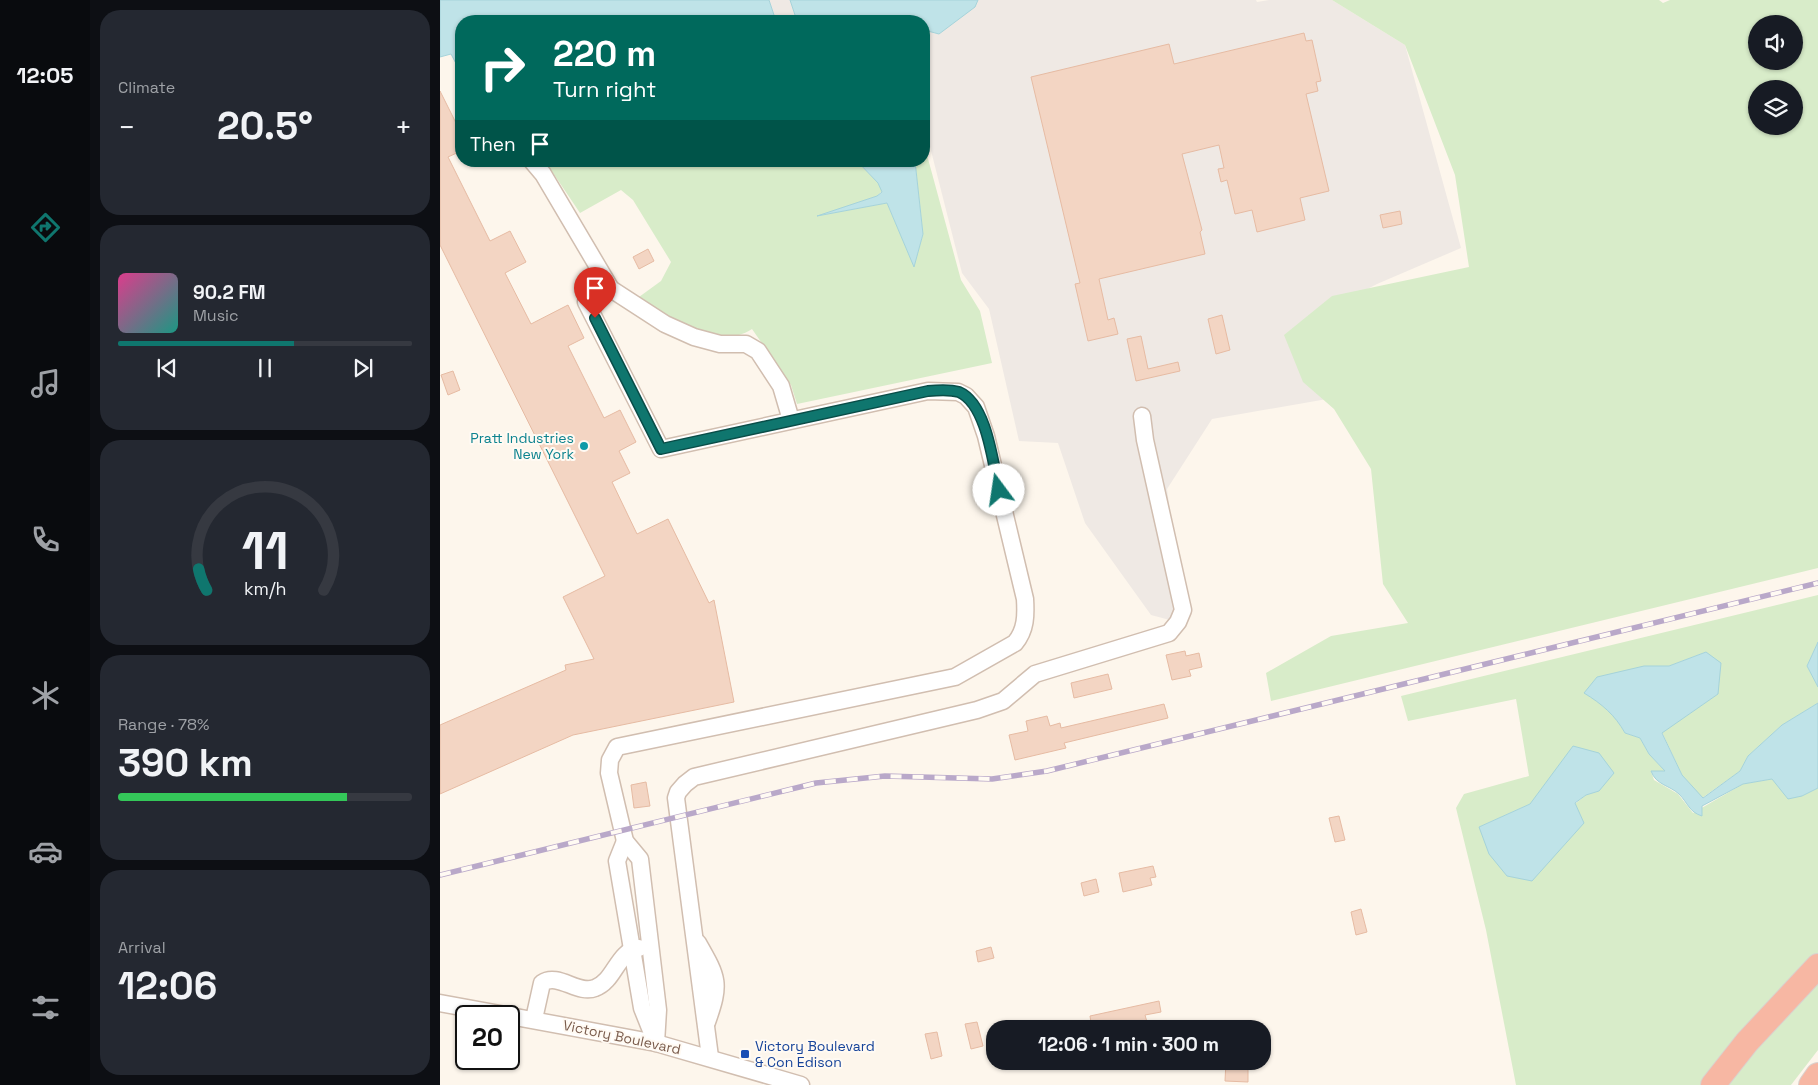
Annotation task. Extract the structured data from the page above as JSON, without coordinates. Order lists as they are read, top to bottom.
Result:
{
  "streets": {
    "street": ["Victory Boulevard"]
  },
  "places": {
    "other": ["Pratt Industries New York"],
    "transit": ["Victory Boulevard & Con Edison"]
  },
  "page": {
    "tabs": "12:05",
    "tile": [
      "Climate",
      ["Range · 78%", "390 km"],
      ["Arrival", "12:06"]
    ],
    "turn": ["220 m", "Turn right"],
    "heat": ["−", "20.5°", "+"],
    "then": "Then",
    "song": ["90.2 FM", "Music"],
    "limit": "20",
    "trip": "12:06 · 1 min · 300 m",
    "gauge": ["11", "km/h"]
  }
}
